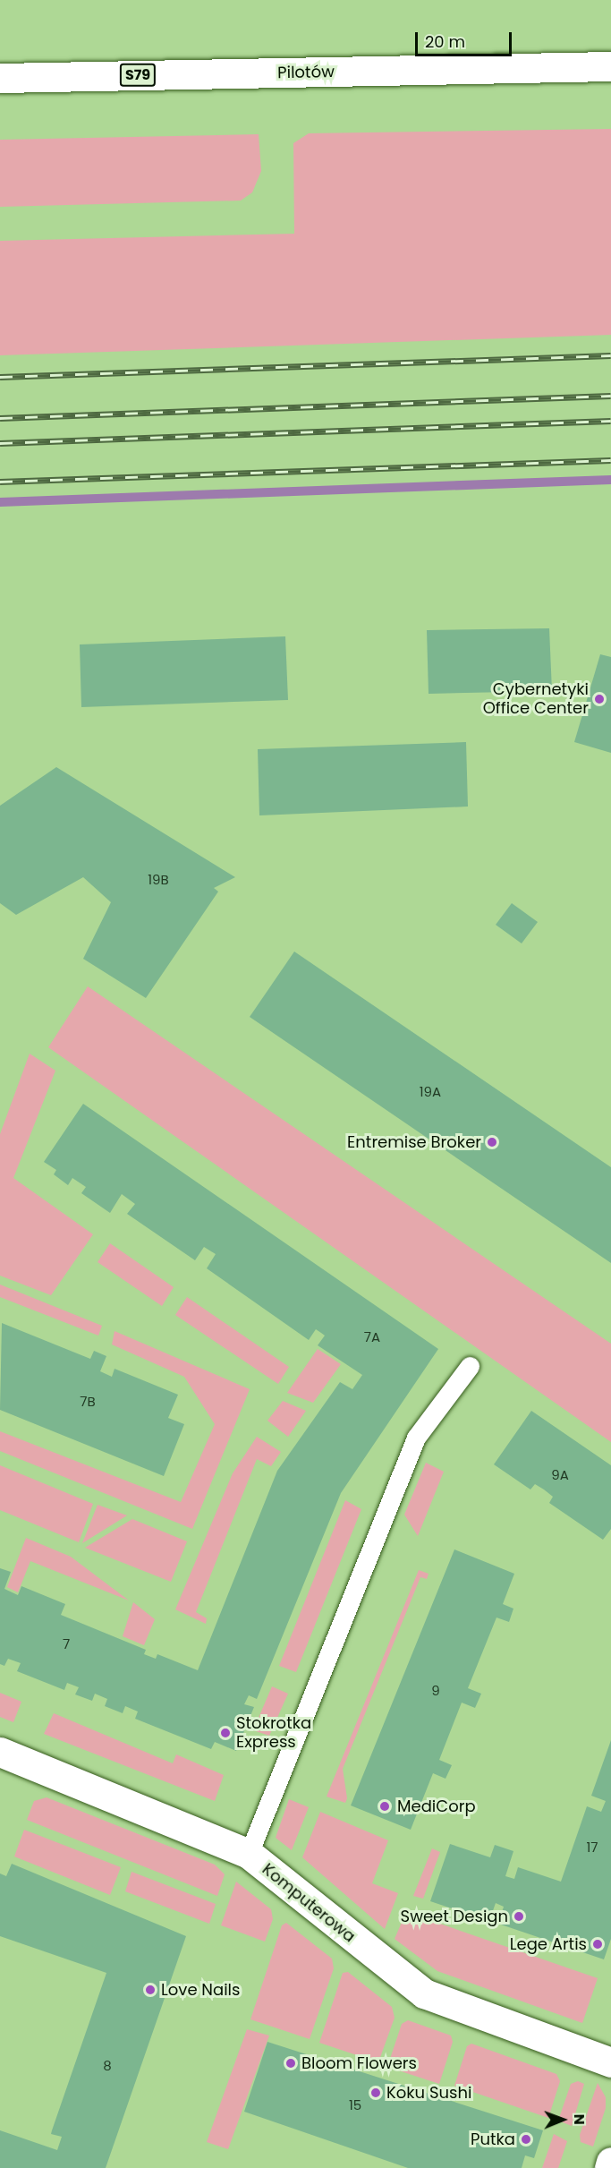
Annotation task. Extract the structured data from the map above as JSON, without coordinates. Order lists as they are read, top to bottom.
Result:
{
  "streets": {
    "main road": ["Pilotów", "S79", "Komputerowa"]
  },
  "places": [
    "Cybernetyki Office Center",
    "Entremise Broker",
    "Stokrotka Express",
    "MediCorp",
    "Sweet Design",
    "Lege Artis",
    "Love Nails",
    "Bloom Flowers",
    "Koku Sushi",
    "Putka"
  ],
  "house_numbers": [
    "19B",
    "19A",
    "7A",
    "7B",
    "9A",
    "7",
    "9",
    "17",
    "8",
    "15"
  ],
  "scale_bar": "20 m",
  "north": "right"
}
